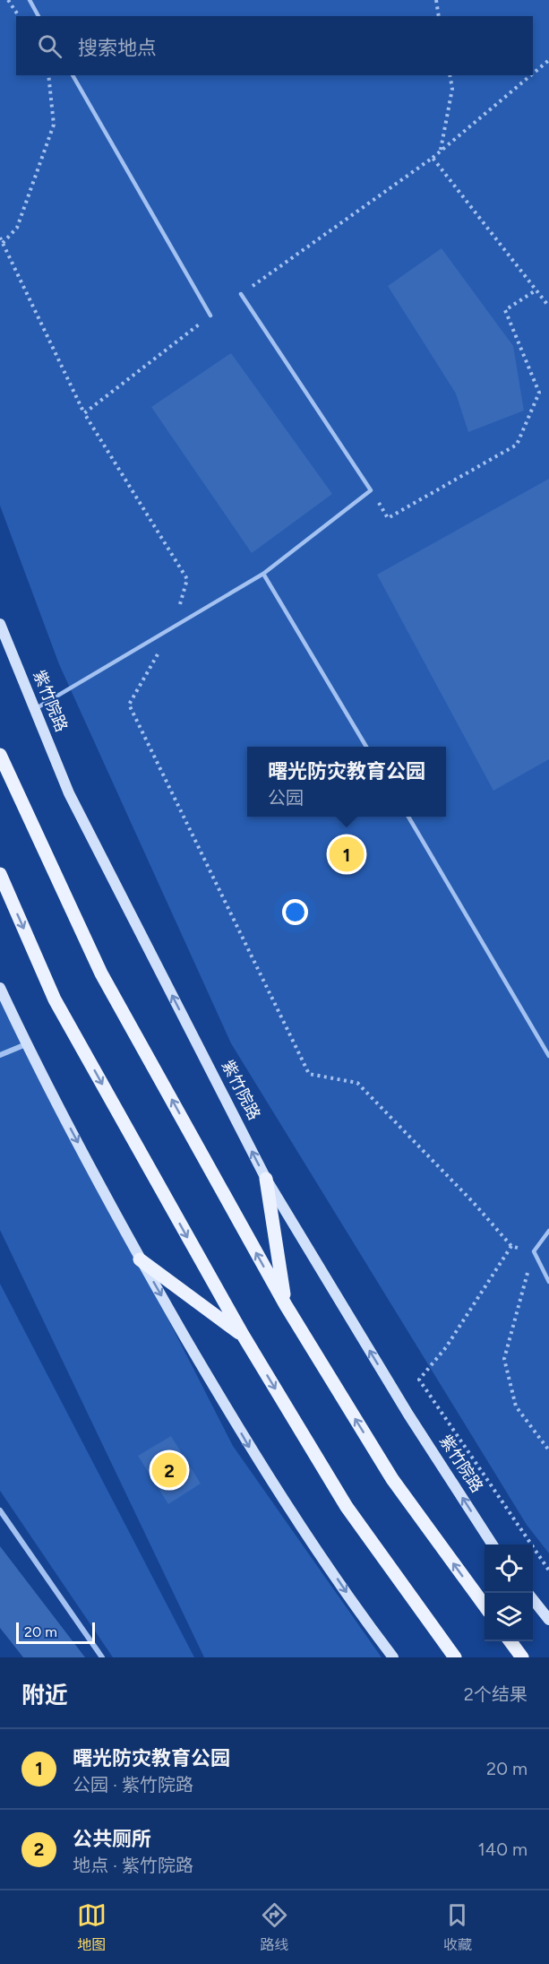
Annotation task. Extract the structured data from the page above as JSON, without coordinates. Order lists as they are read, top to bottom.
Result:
{
  "streets": {
    "street": ["紫竹院路"]
  },
  "one_way": ["紫竹院路"],
  "scale_bar": "20 m",
  "page": {
    "search": "搜索地点",
    "popup": ["曙光防灾教育公园", "公园"],
    "pins": ["1", "2"],
    "scale": "20 m",
    "heading": ["附近", "2个结果"],
    "list": [
      {
        "mark": "1",
        "name": "曙光防灾教育公园",
        "note": "公园 · 紫竹院路",
        "value": "20 m"
      },
      {
        "mark": "2",
        "name": "公共厕所",
        "note": "地点 · 紫竹院路",
        "value": "140 m"
      }
    ],
    "nav": ["地图", "路线", "收藏"]
  }
}
